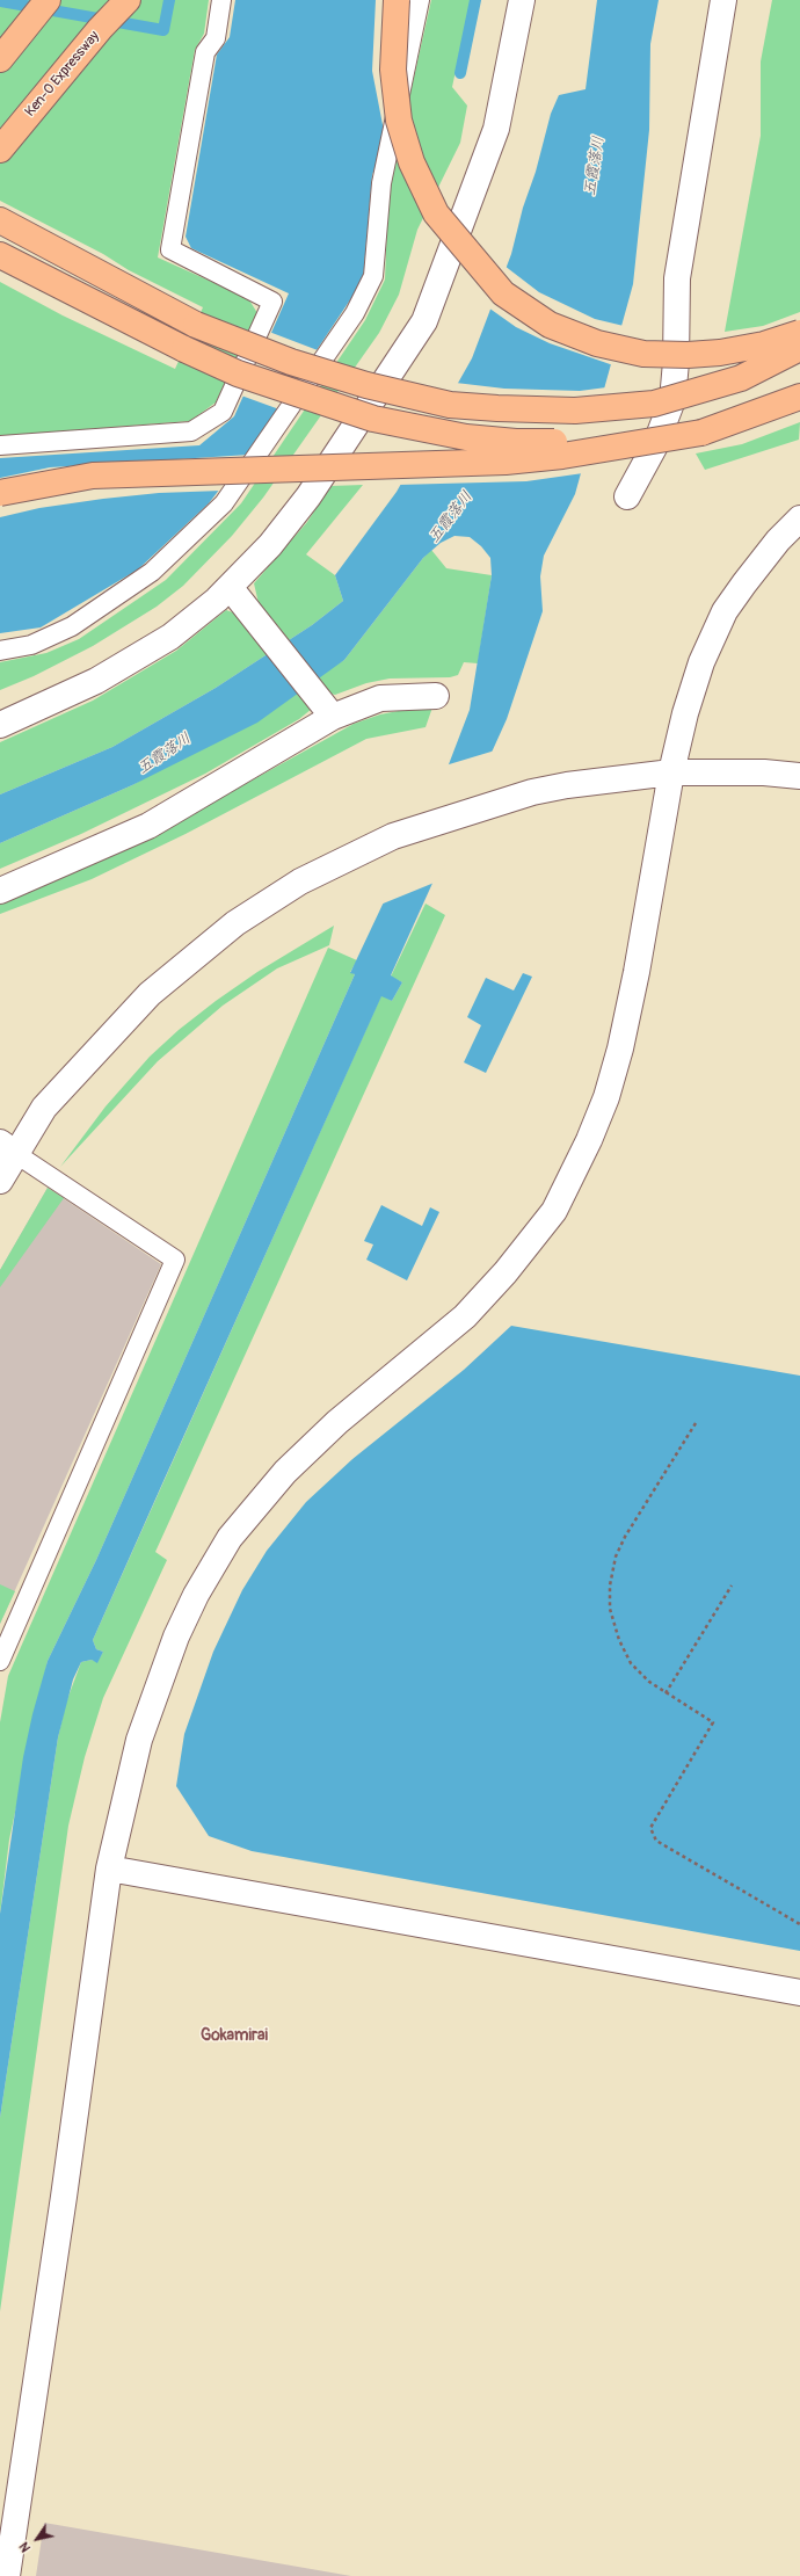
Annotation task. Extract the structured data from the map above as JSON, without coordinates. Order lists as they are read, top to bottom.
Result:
{
  "streets": {
    "highway": ["Ken-O Expressway"]
  },
  "districts": ["Gokamirai"],
  "water": ["五霞落川"],
  "north": "bottom left"
}
